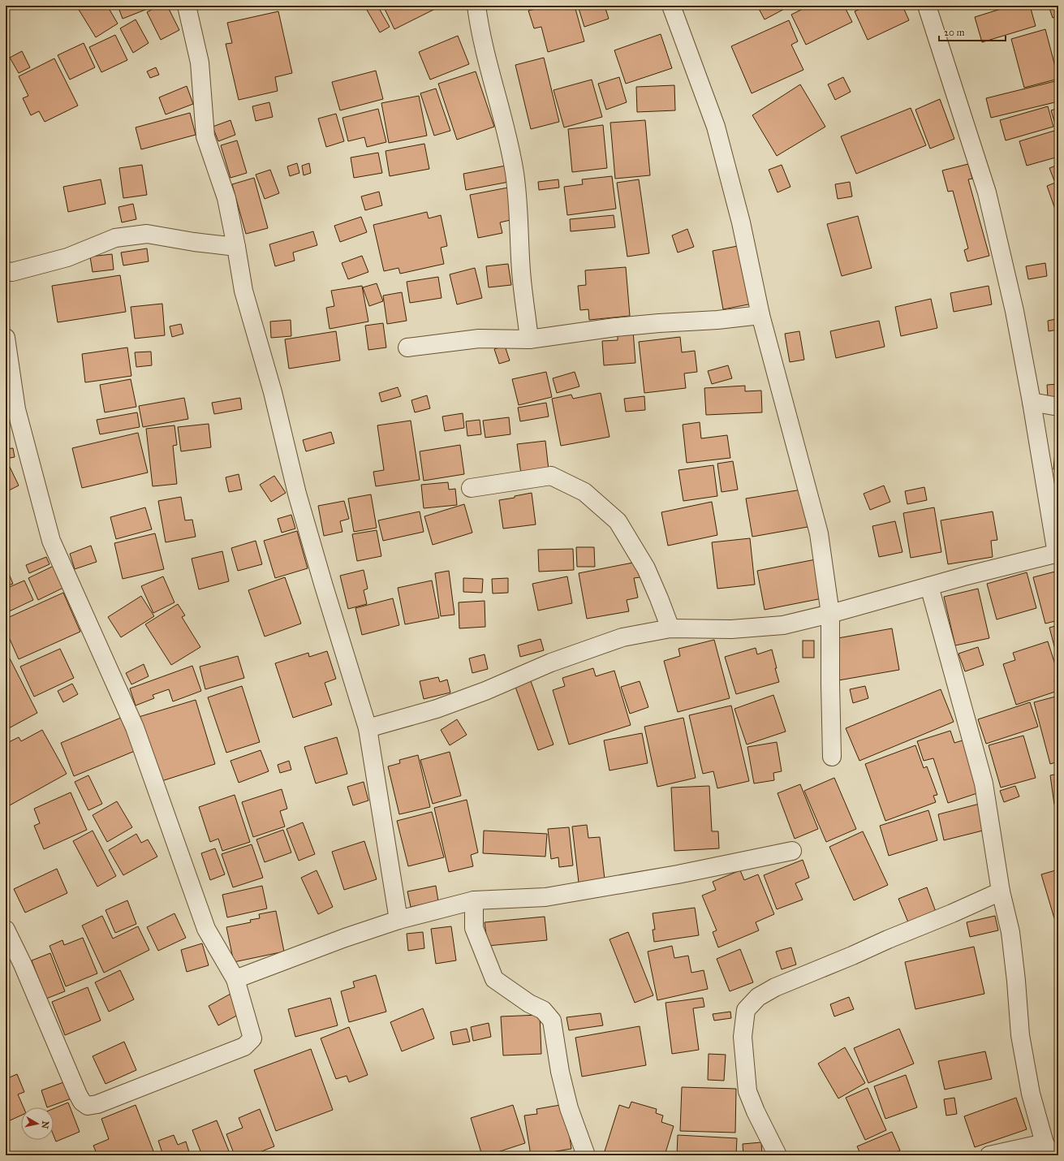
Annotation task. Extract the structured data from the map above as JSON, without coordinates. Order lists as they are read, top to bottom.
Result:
{
  "scale_bar": "20 m",
  "north": "right"
}
